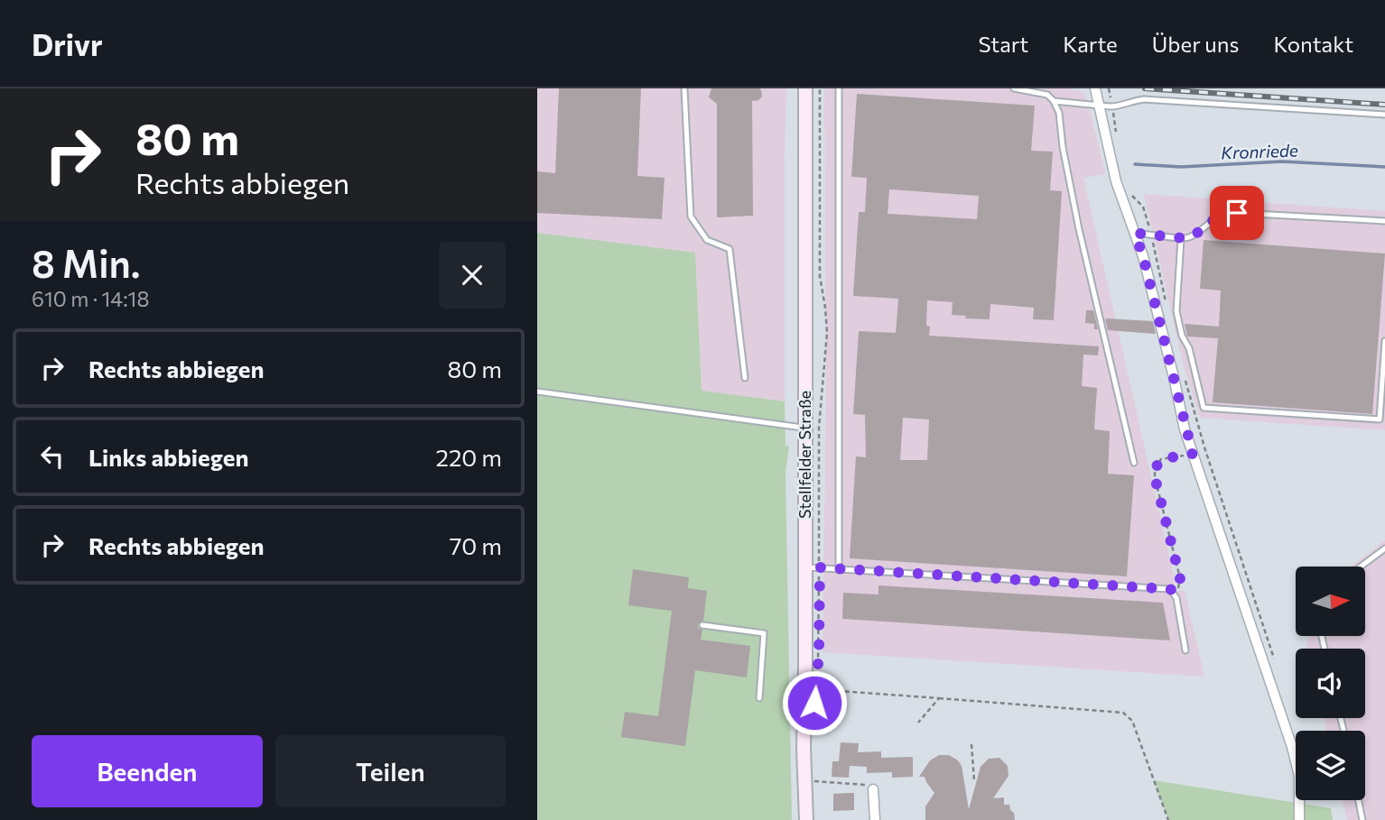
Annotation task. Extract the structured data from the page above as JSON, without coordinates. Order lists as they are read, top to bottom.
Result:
{
  "streets": {
    "street": ["Stellfelder Straße"]
  },
  "water": ["Kronriede"],
  "north": "right",
  "page": {
    "header": "Drivr",
    "nav": [
      "Start",
      "Karte",
      "Über uns",
      "Kontakt"
    ],
    "turn": ["80 m", "Rechts abbiegen"],
    "heading": ["8 Min.", "610 m · 14:18"],
    "list": [
      {
        "name": "Rechts abbiegen",
        "value": "80 m"
      },
      {
        "name": "Links abbiegen",
        "value": "220 m"
      },
      {
        "name": "Rechts abbiegen",
        "value": "70 m"
      }
    ],
    "buttons": ["Beenden", "Teilen"]
  }
}
